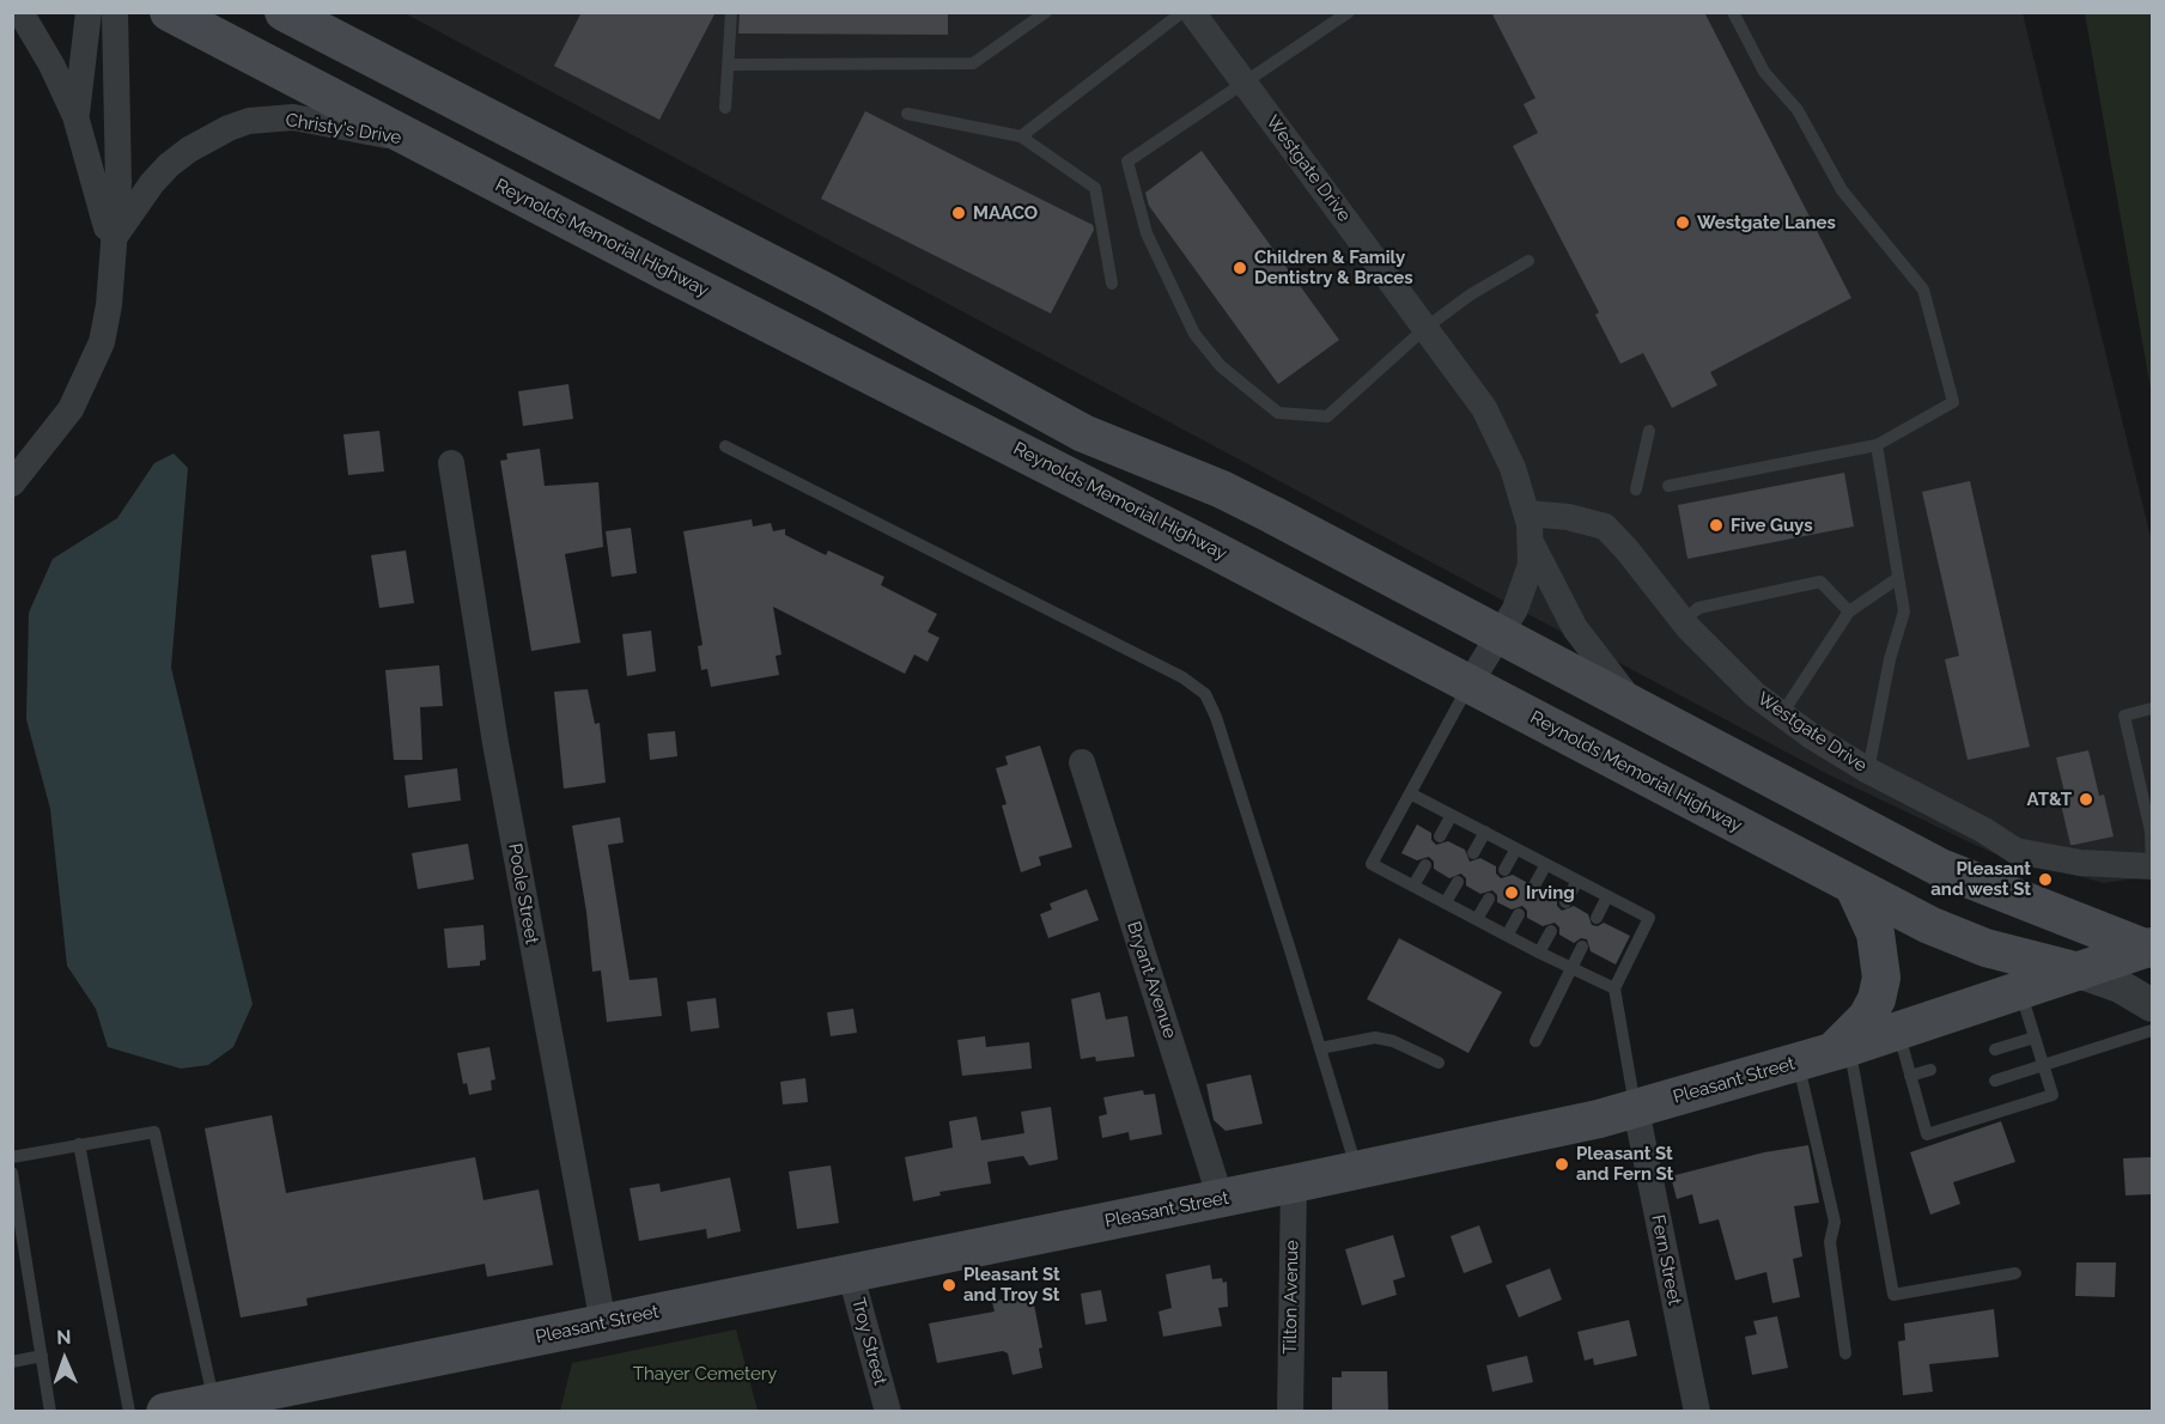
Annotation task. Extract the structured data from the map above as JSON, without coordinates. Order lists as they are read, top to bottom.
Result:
{
  "streets": {
    "main road": ["Reynolds Memorial Highway", "Pleasant Street"],
    "street": [
      "Christy's Drive",
      "Westgate Drive",
      "Poole Street",
      "Bryant Avenue",
      "Fern Street",
      "Tilton Avenue",
      "Troy Street"
    ]
  },
  "crossings": [
    ["Christy's Drive", "Reynolds Memorial Highway"],
    ["Westgate Drive", "Reynolds Memorial Highway"],
    ["Reynolds Memorial Highway", "Pleasant Street"],
    ["Poole Street", "Pleasant Street"],
    ["Bryant Avenue", "Pleasant Street"],
    ["Pleasant Street", "Fern Street"],
    ["Pleasant Street", "Tilton Avenue"],
    ["Pleasant Street", "Troy Street"]
  ],
  "parks": ["Thayer Cemetery"],
  "places": [
    "MAACO",
    "Westgate Lanes",
    "Children & Family Dentistry & Braces",
    "Five Guys",
    "AT&T",
    "Pleasant and west St",
    "Irving",
    "Pleasant St and Fern St",
    "Pleasant St and Troy St"
  ],
  "north": "top"
}
